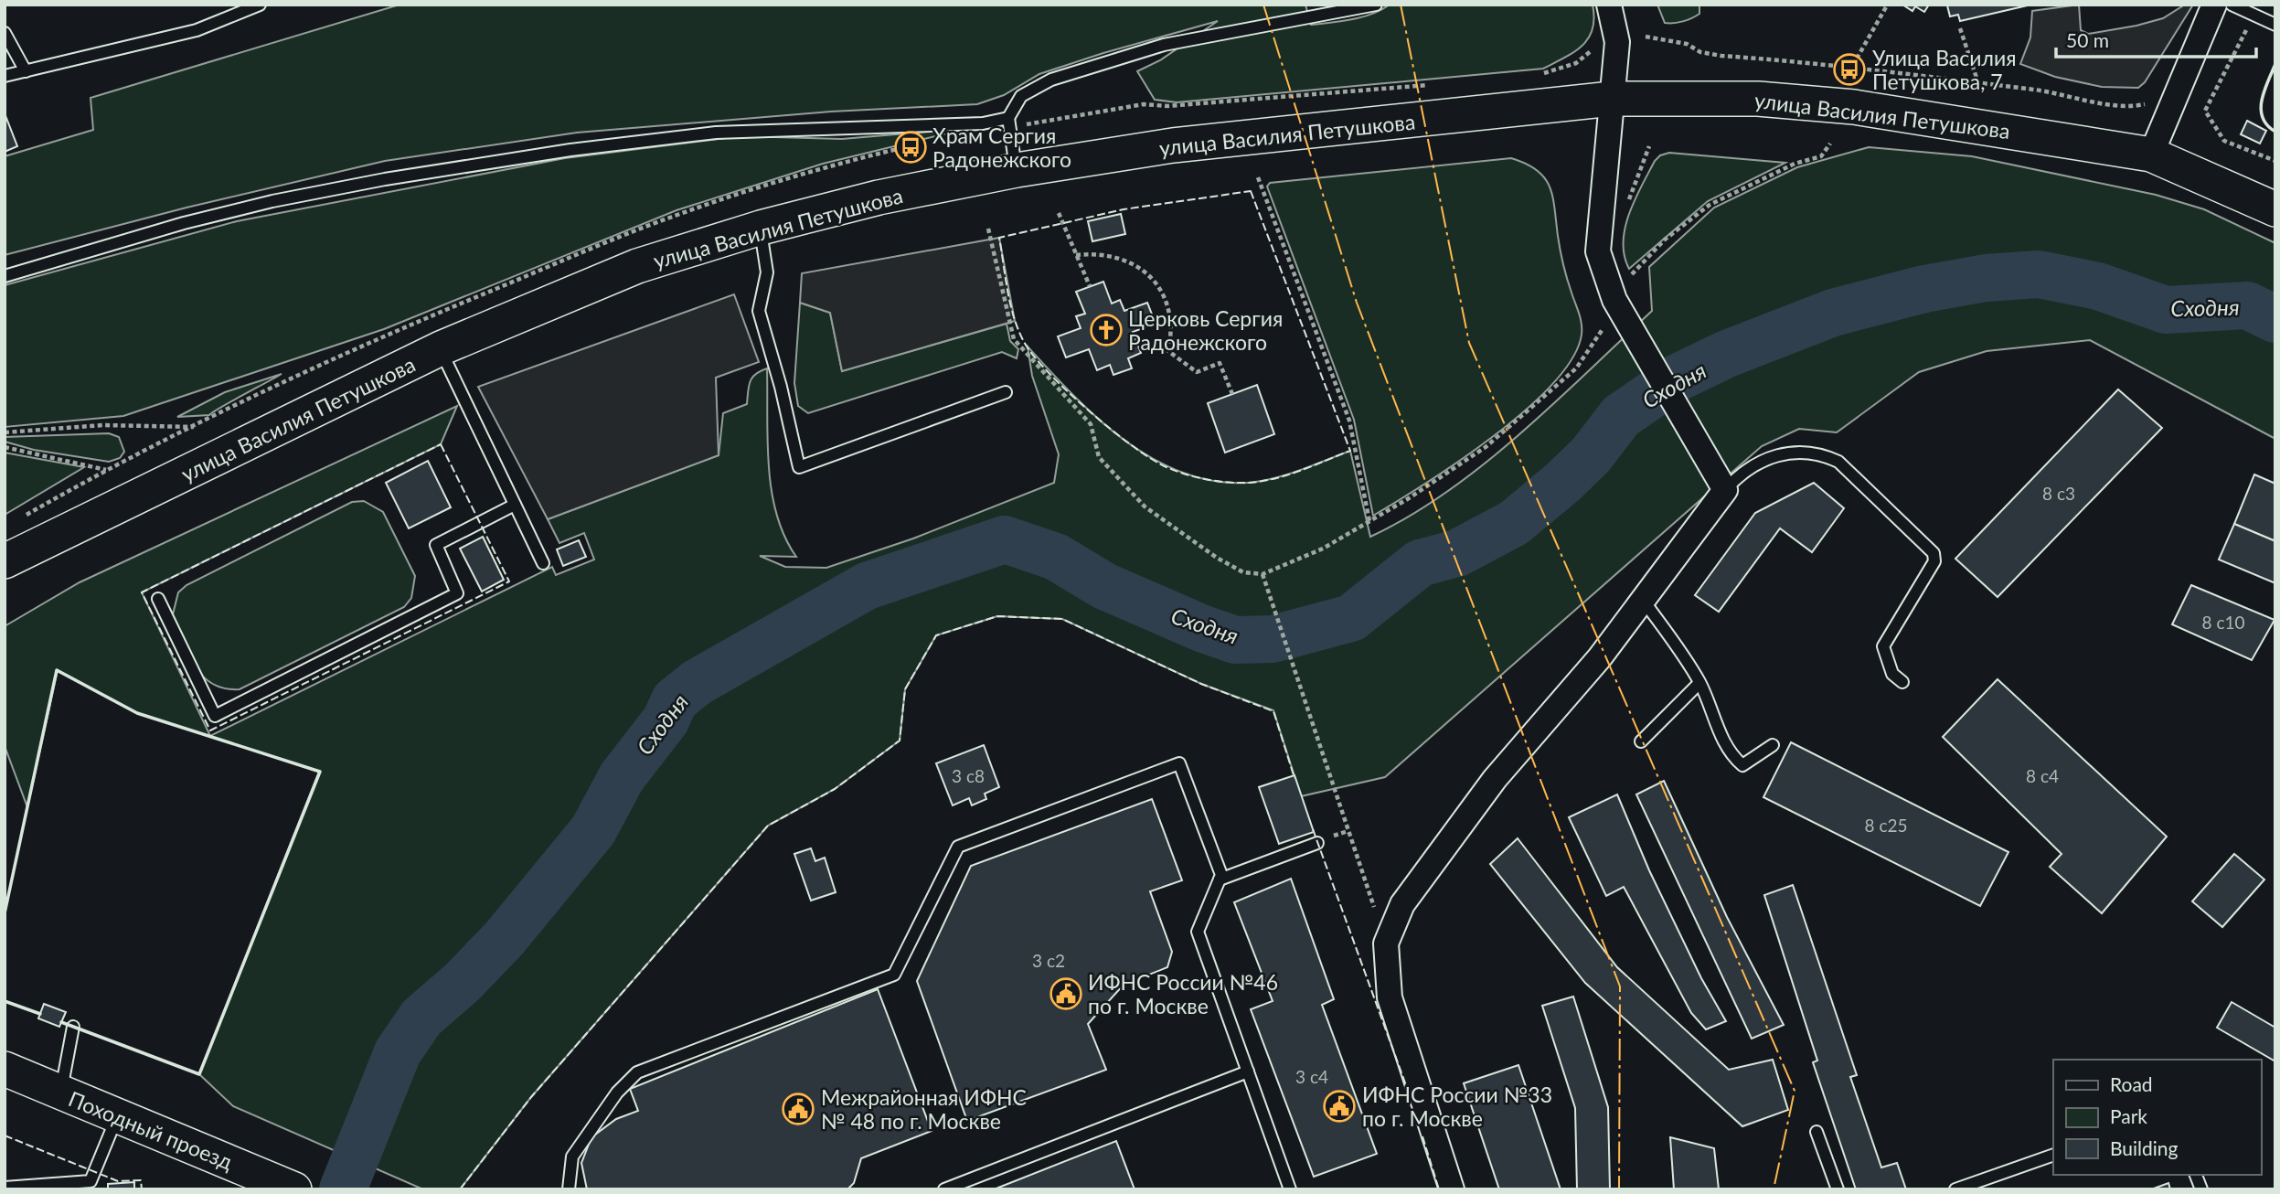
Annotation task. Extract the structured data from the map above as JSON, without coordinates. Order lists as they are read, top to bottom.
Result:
{
  "streets": {
    "main road": ["улица Василия Петушкова", "Походный проезд"]
  },
  "water": ["Сходня"],
  "places": {
    "bus stop": ["Улица Василия Петушкова, 7", "Храм Сергия Радонежского"],
    "church": ["Церковь Сергия Радонежского"],
    "public building": ["ИФНС России №46 по г. Москве", "ИФНС России №33 по г. Москве", "Межрайонная ИФНС № 48 по г. Москве"]
  },
  "house_numbers": [
    "8 с3",
    "8 с10",
    "3 с8",
    "8 с4",
    "8 с25",
    "3 с2",
    "3 с4"
  ],
  "legend": ["Road", "Park", "Building"],
  "scale_bar": "50 m"
}
